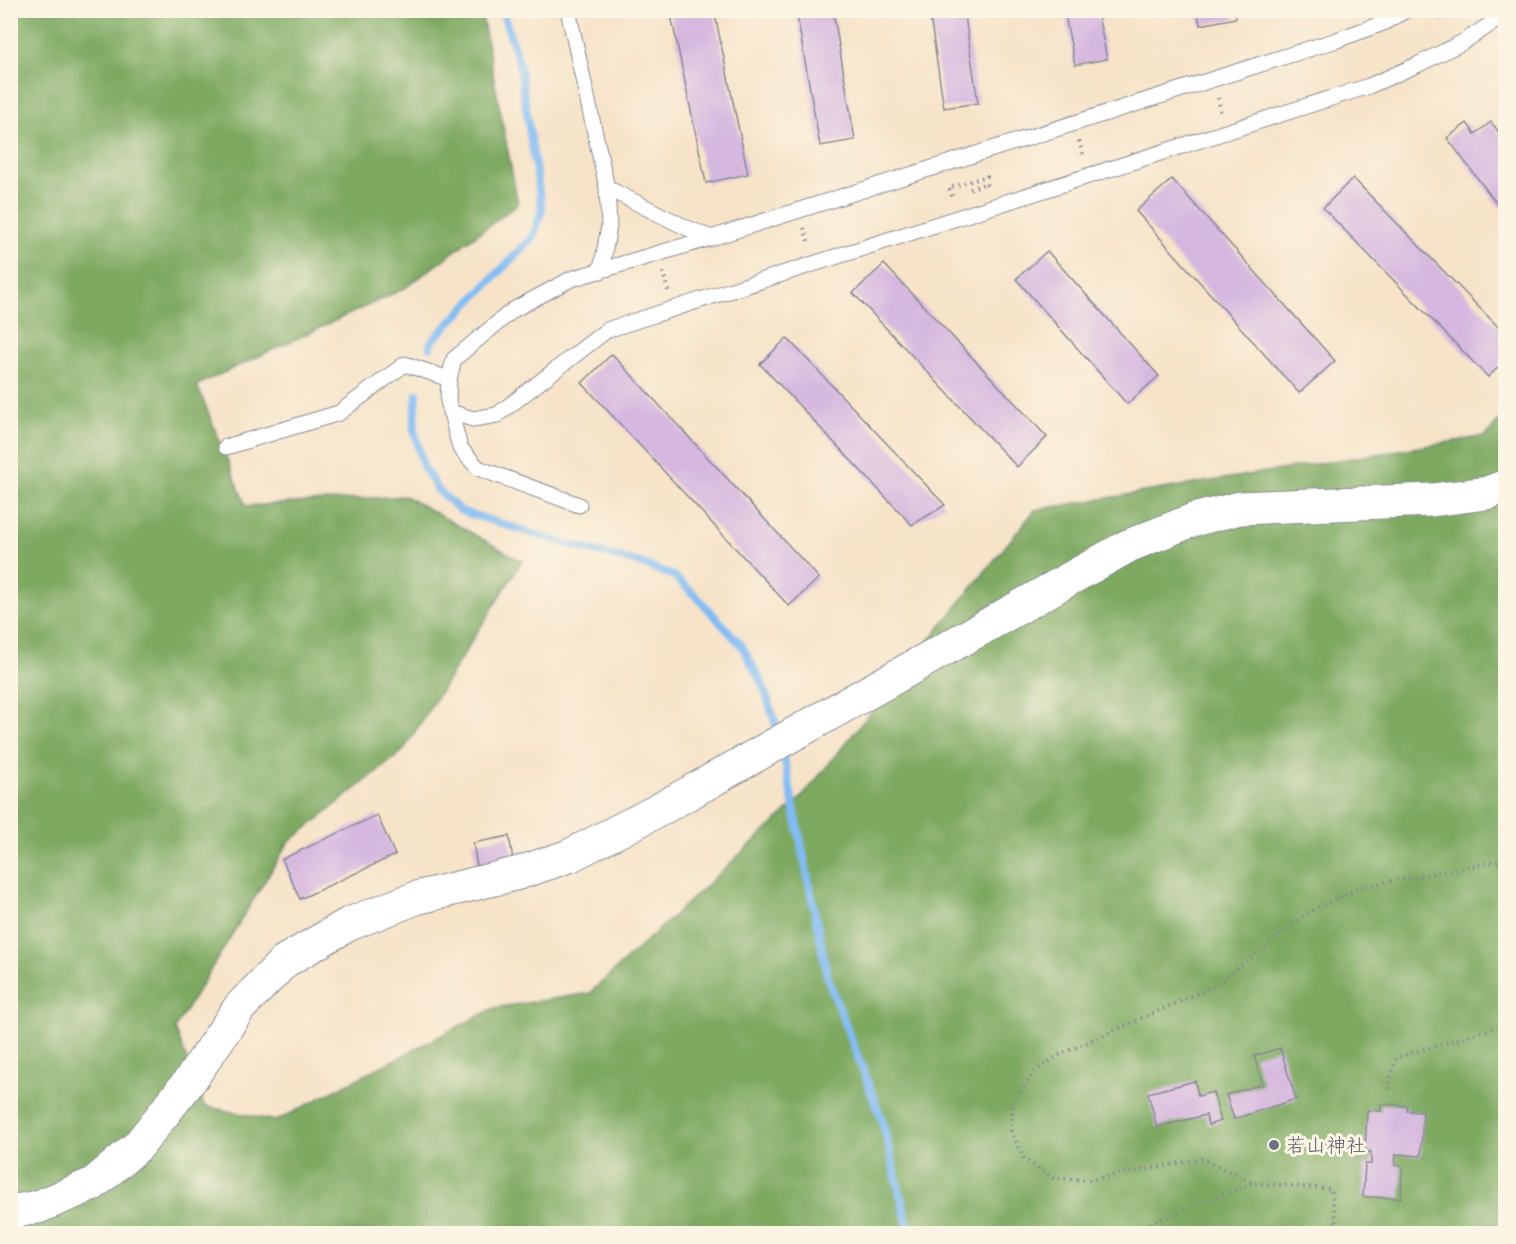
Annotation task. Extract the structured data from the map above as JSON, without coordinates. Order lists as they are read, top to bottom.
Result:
{
  "places": ["若山神社"]
}
